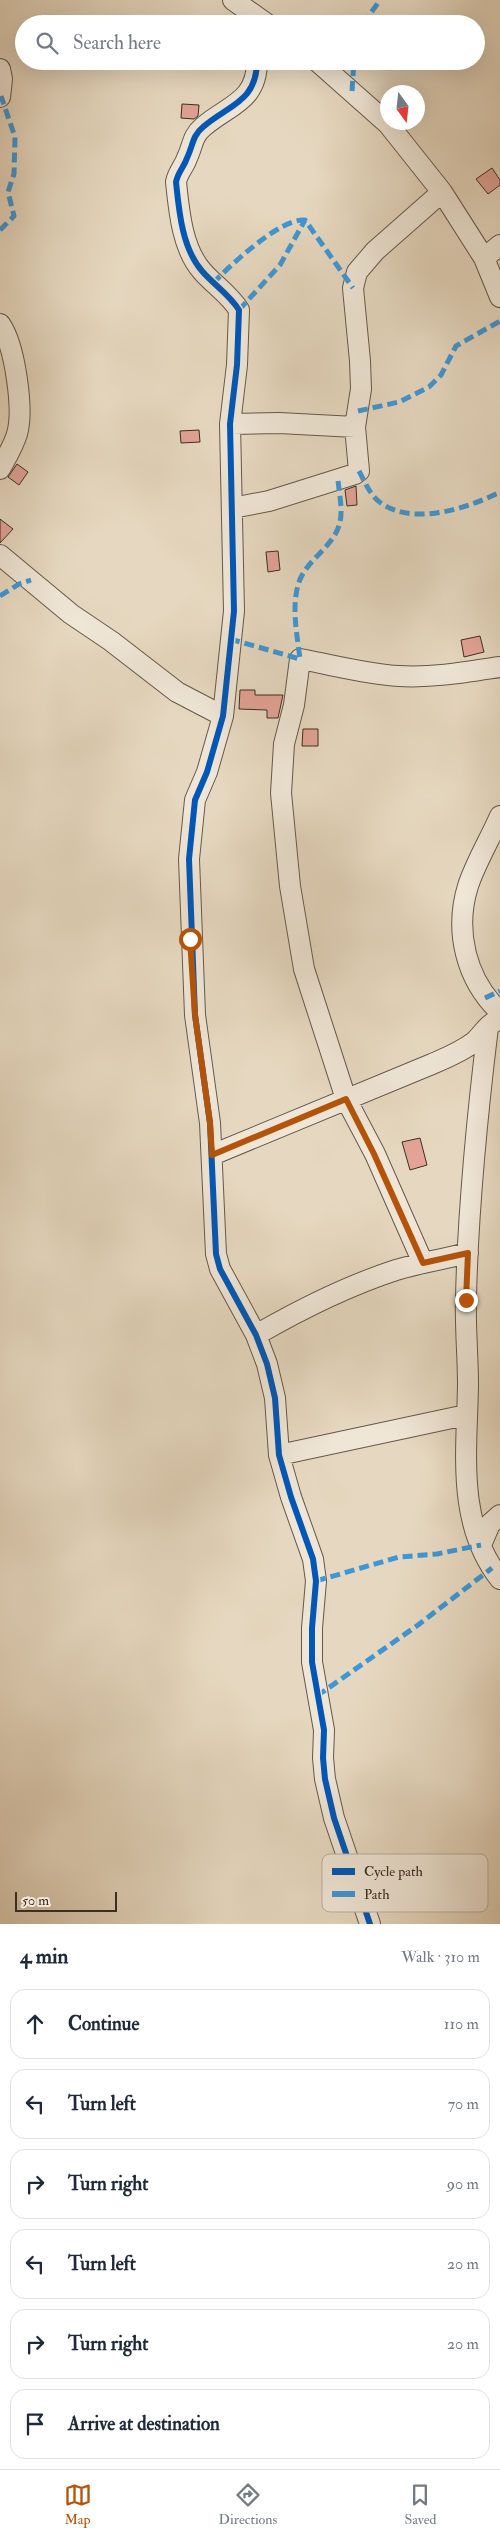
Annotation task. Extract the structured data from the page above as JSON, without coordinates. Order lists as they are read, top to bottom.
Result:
{
  "legend": ["Cycle path", "Path"],
  "scale_bar": "50 m",
  "north": "bottom",
  "page": {
    "search": "Search here",
    "scale": "50 m",
    "heading": ["4 min", "Walk · 310 m"],
    "list": [
      ["Continue", "110 m"],
      ["Turn left", "70 m"],
      ["Turn right", "90 m"],
      ["Turn left", "20 m"],
      ["Turn right", "20 m"],
      "Arrive at destination"
    ],
    "nav": ["Map", "Directions", "Saved"]
  }
}
